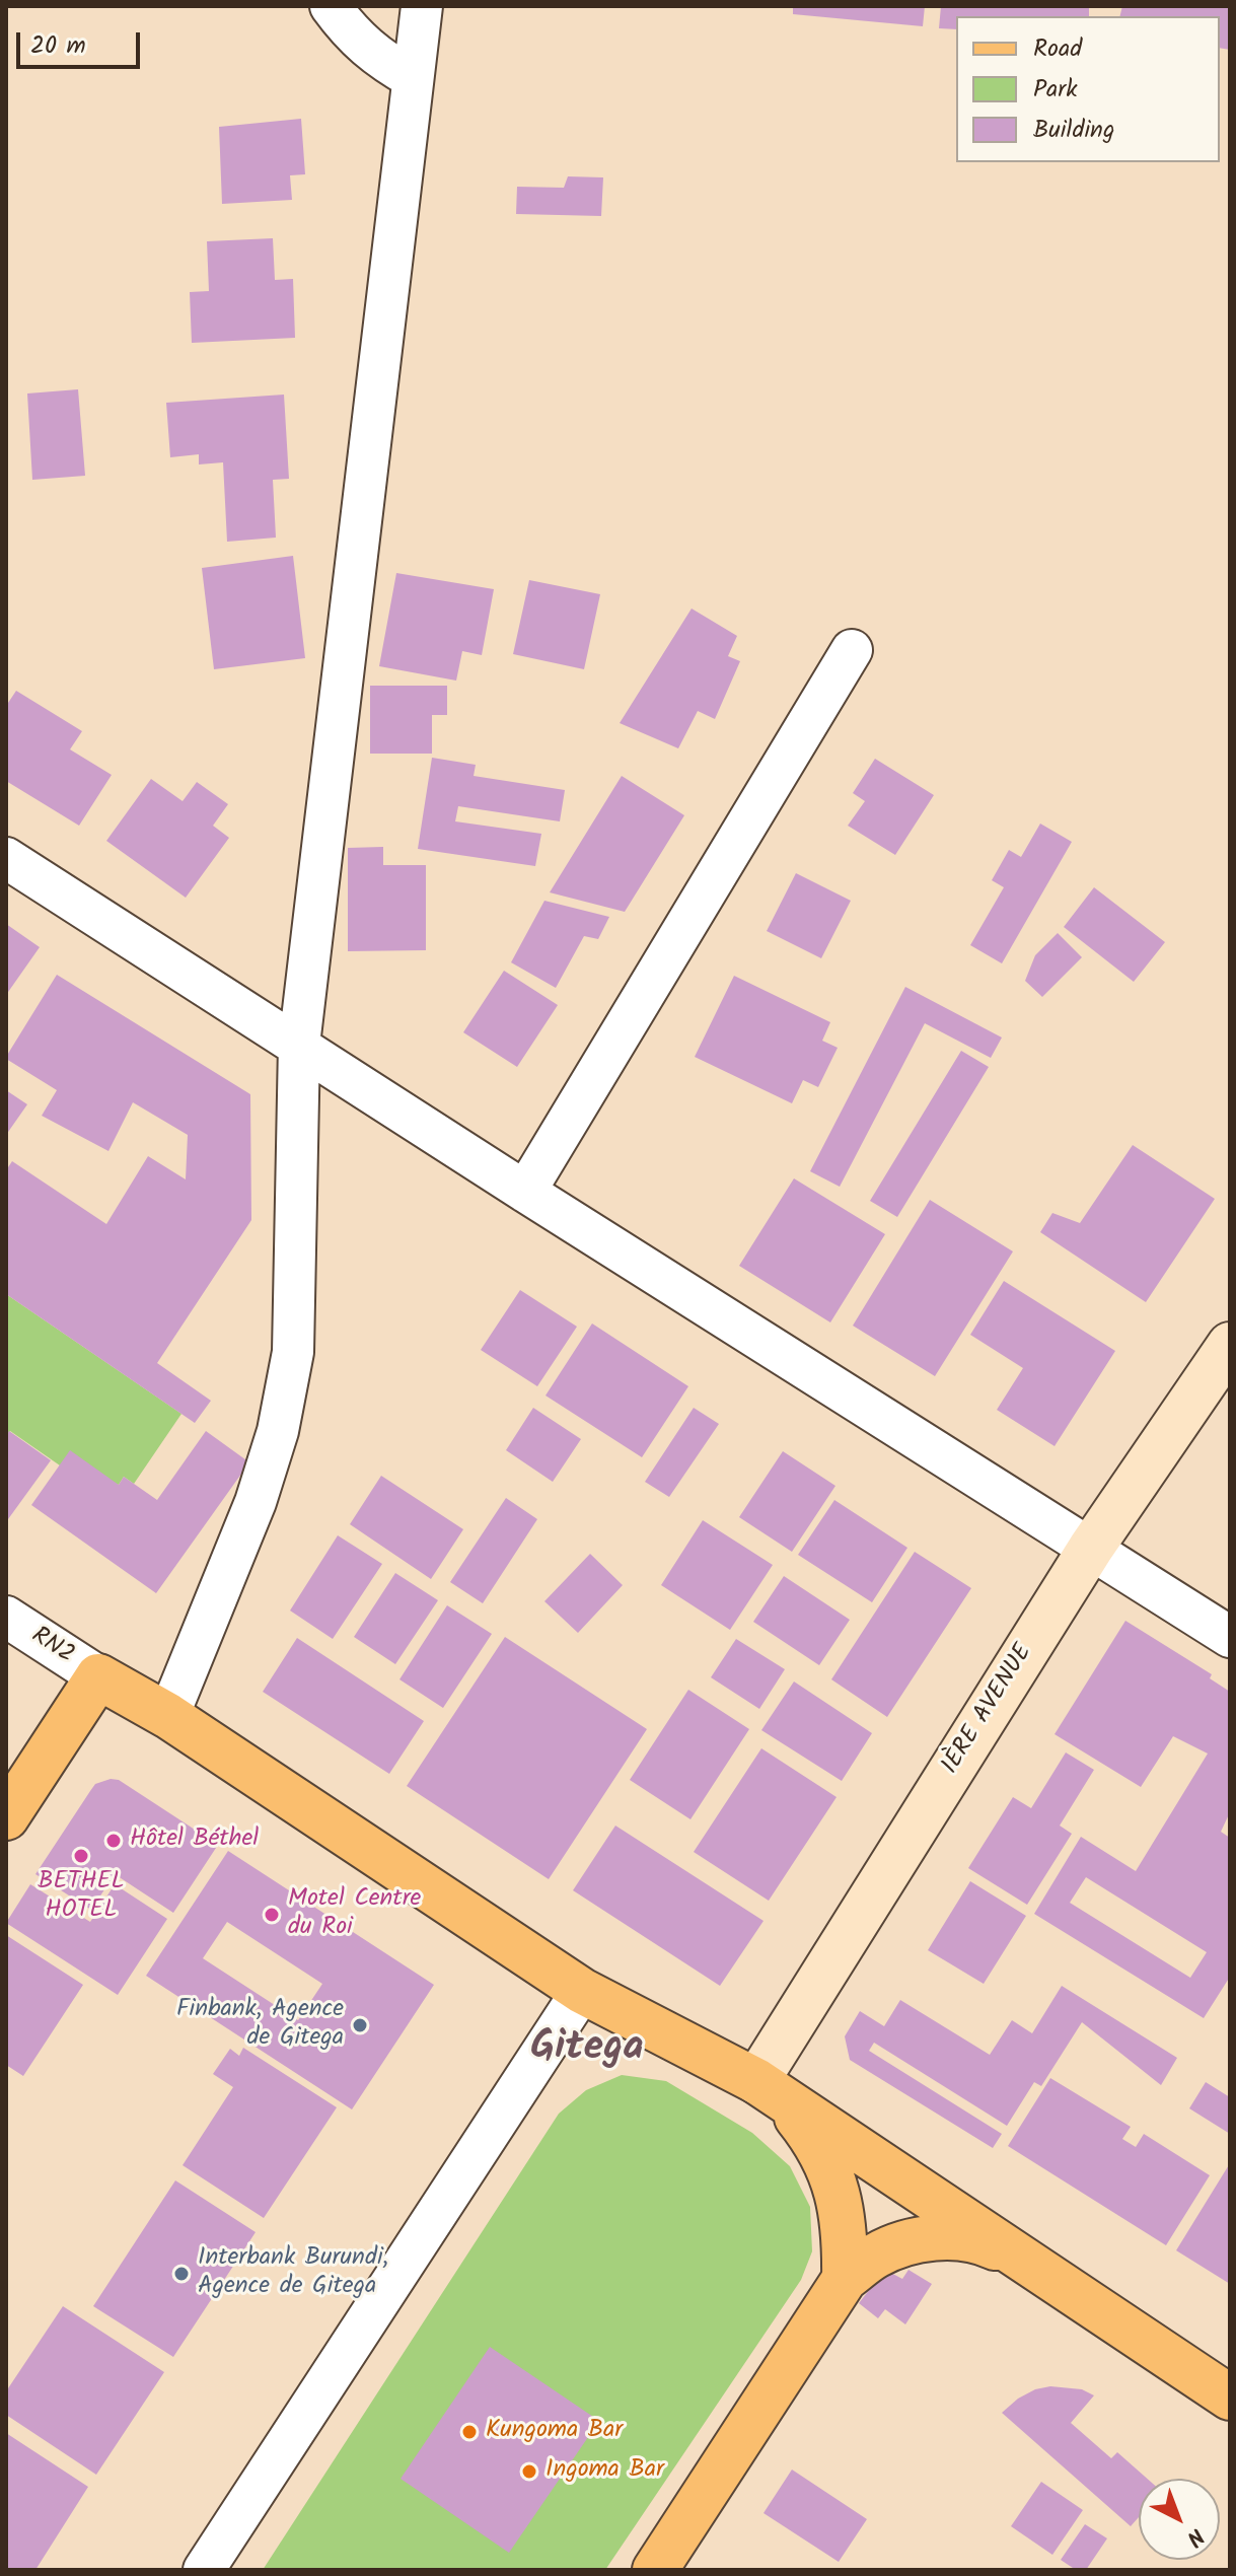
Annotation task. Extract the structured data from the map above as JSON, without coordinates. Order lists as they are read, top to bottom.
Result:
{
  "streets": {
    "main road": ["1ÈRE AVENUE"],
    "street": ["RN2"]
  },
  "districts": ["Gitega"],
  "places": [
    "Hôtel Béthel",
    "BETHEL HOTEL",
    "Motel Centre du Roi",
    "Finbank, Agence de Gitega",
    "Interbank Burundi, Agence de Gitega",
    "Kungoma Bar",
    "Ingoma Bar"
  ],
  "legend": ["Road", "Park", "Building"],
  "scale_bar": "20 m",
  "north": "bottom right"
}
